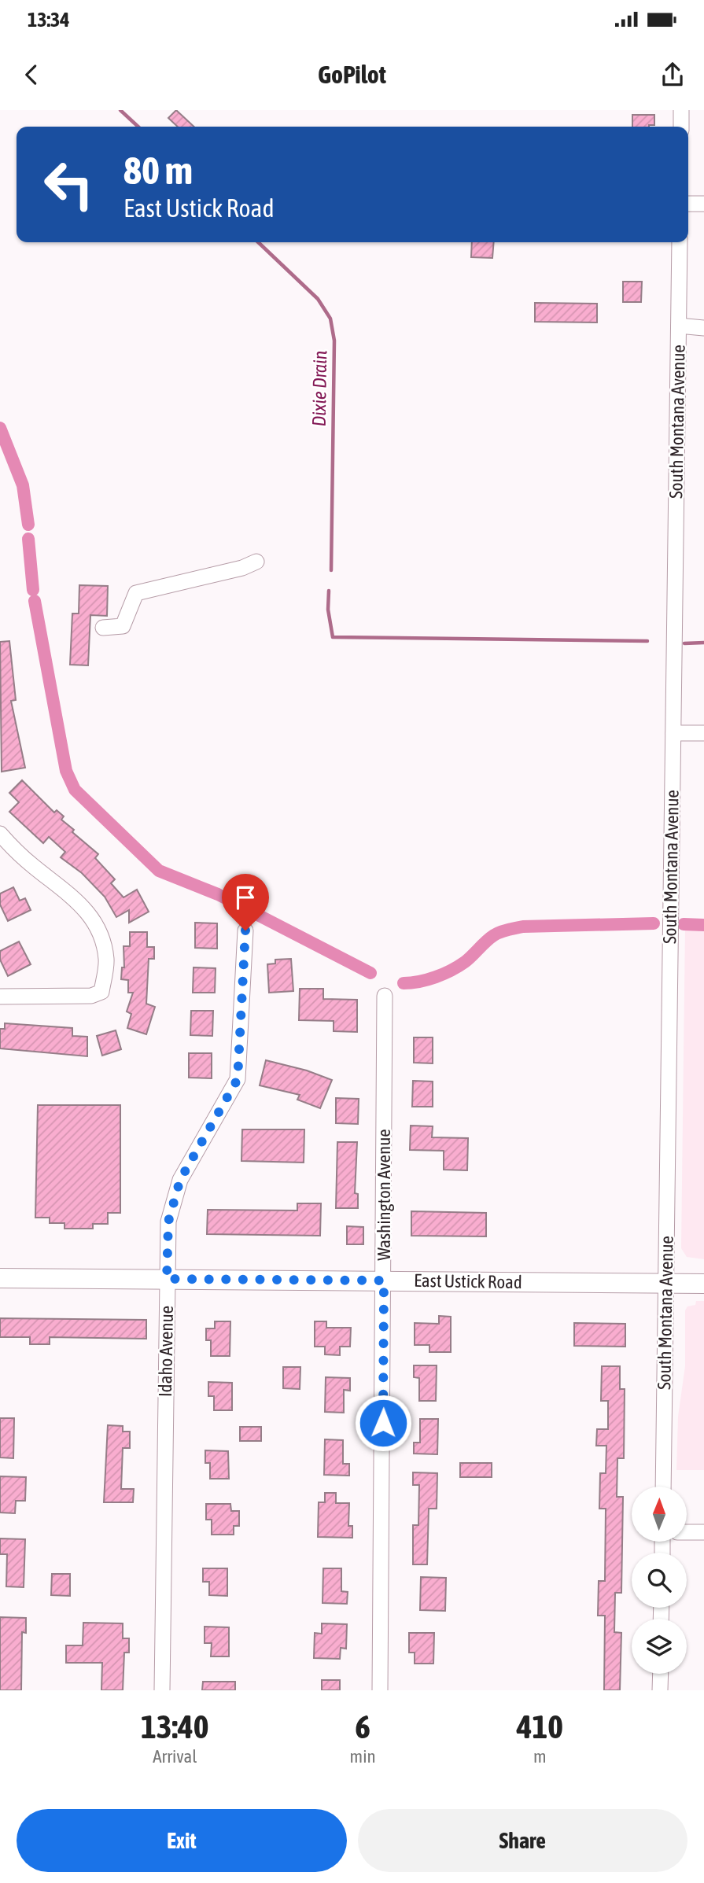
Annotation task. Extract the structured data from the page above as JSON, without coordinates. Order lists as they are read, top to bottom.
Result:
{
  "streets": {
    "main road": ["East Ustick Road"],
    "street": ["South Montana Avenue", "Washington Avenue", "Idaho Avenue"]
  },
  "crossings": [
    ["South Montana Avenue", "East Ustick Road"],
    ["Washington Avenue", "East Ustick Road"],
    ["East Ustick Road", "Idaho Avenue"]
  ],
  "water": ["Dixie Drain"],
  "north": "top",
  "page": {
    "status": "13:34",
    "header": "GoPilot",
    "turn": ["80 m", "East Ustick Road"],
    "eta": [
      "13:40",
      "Arrival",
      "6",
      "min",
      "410",
      "m"
    ],
    "buttons": ["Exit", "Share"]
  }
}
